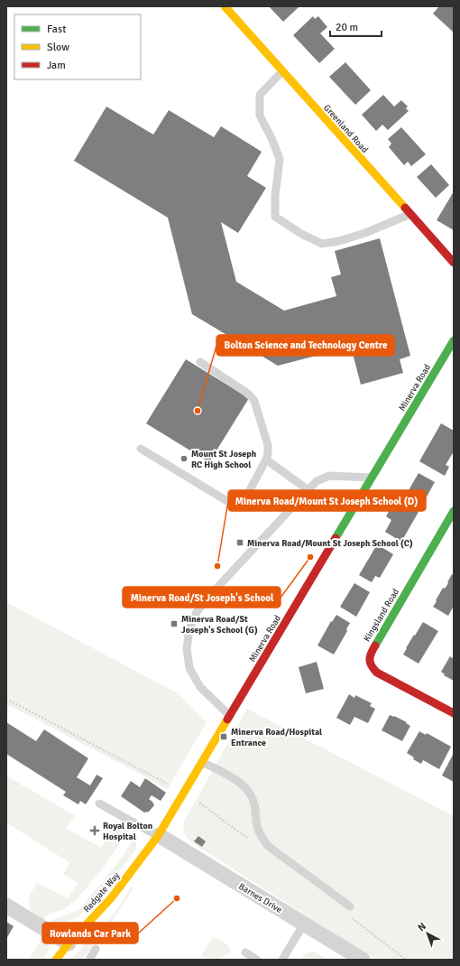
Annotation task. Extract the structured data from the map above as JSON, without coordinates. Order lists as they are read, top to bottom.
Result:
{
  "streets": {
    "street": [
      "Greenland Road",
      "Minerva Road",
      "Kingsland Road",
      "Redgate Way",
      "Barnes Drive"
    ]
  },
  "crossings": [
    ["Minerva Road", "Redgate Way"],
    ["Minerva Road", "Barnes Drive"],
    ["Redgate Way", "Barnes Drive"]
  ],
  "places": {
    "other": [
      "Bolton Science and Technology Centre",
      "Mount St Joseph RC High School",
      "Minerva Road/St Joseph's School",
      "Minerva Road/Mount St Joseph School (D)",
      "Rowlands Car Park"
    ],
    "transit": ["Minerva Road/Mount St Joseph School (C)", "Minerva Road/St Joseph's School (G)", "Minerva Road/Hospital Entrance"],
    "health": ["Royal Bolton Hospital"]
  },
  "legend": ["Fast", "Slow", "Jam"],
  "scale_bar": "20 m",
  "north": "top left"
}
